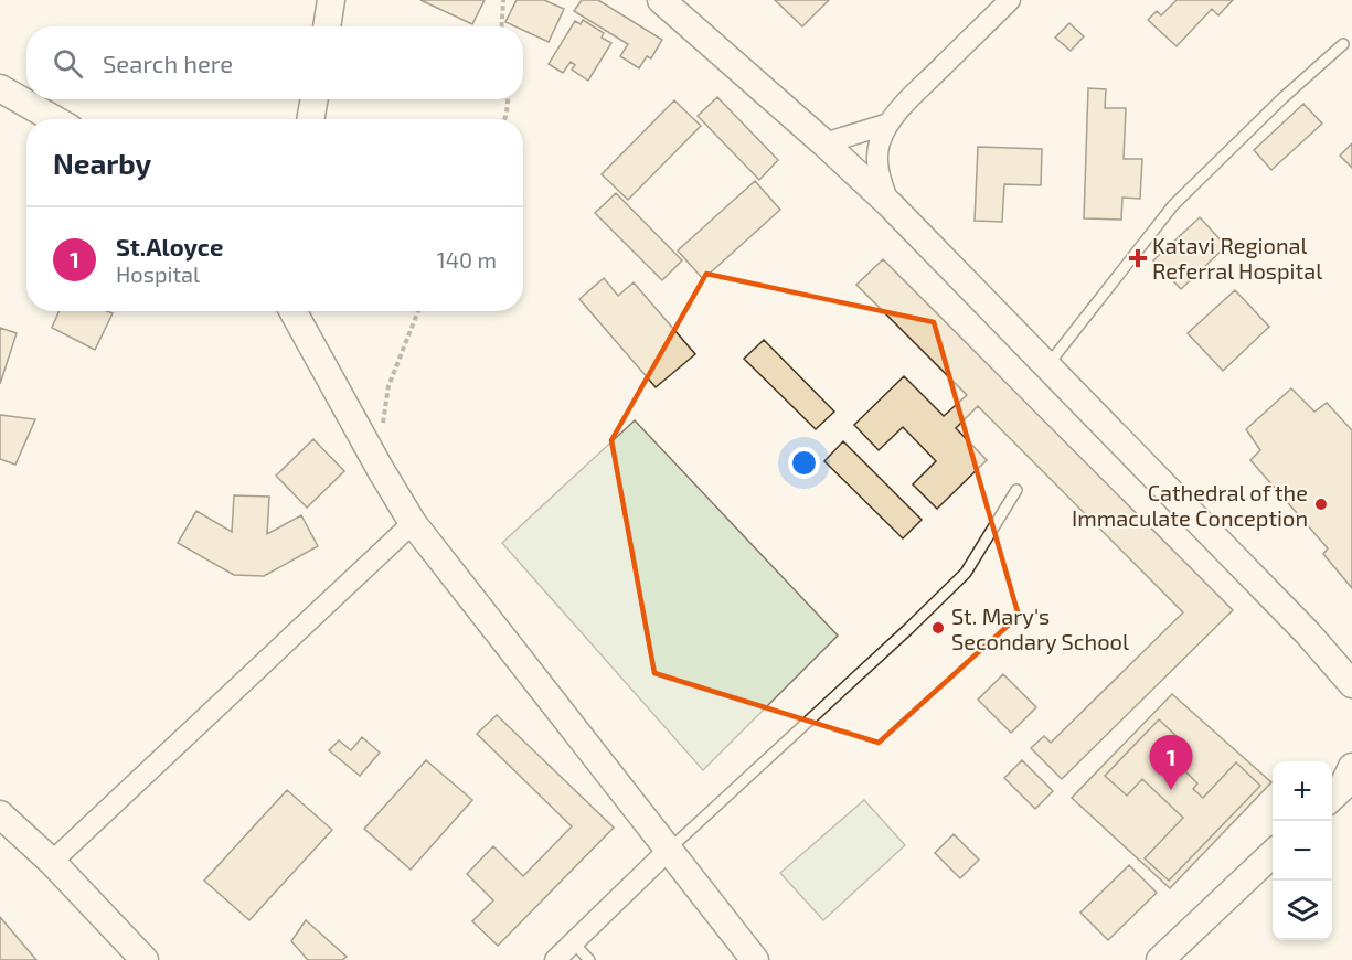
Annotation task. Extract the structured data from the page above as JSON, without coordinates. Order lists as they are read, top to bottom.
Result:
{
  "places": {
    "health": ["Katavi Regional Referral Hospital"],
    "other": ["Cathedral of the Immaculate Conception", "St. Mary's Secondary School"]
  },
  "page": {
    "search": "Search here",
    "heading": "Nearby",
    "list": [
      {
        "mark": "1",
        "name": "St.Aloyce",
        "note": "Hospital",
        "value": "140 m"
      }
    ],
    "pins": "1",
    "map_buttons": ["+", "−"]
  }
}
